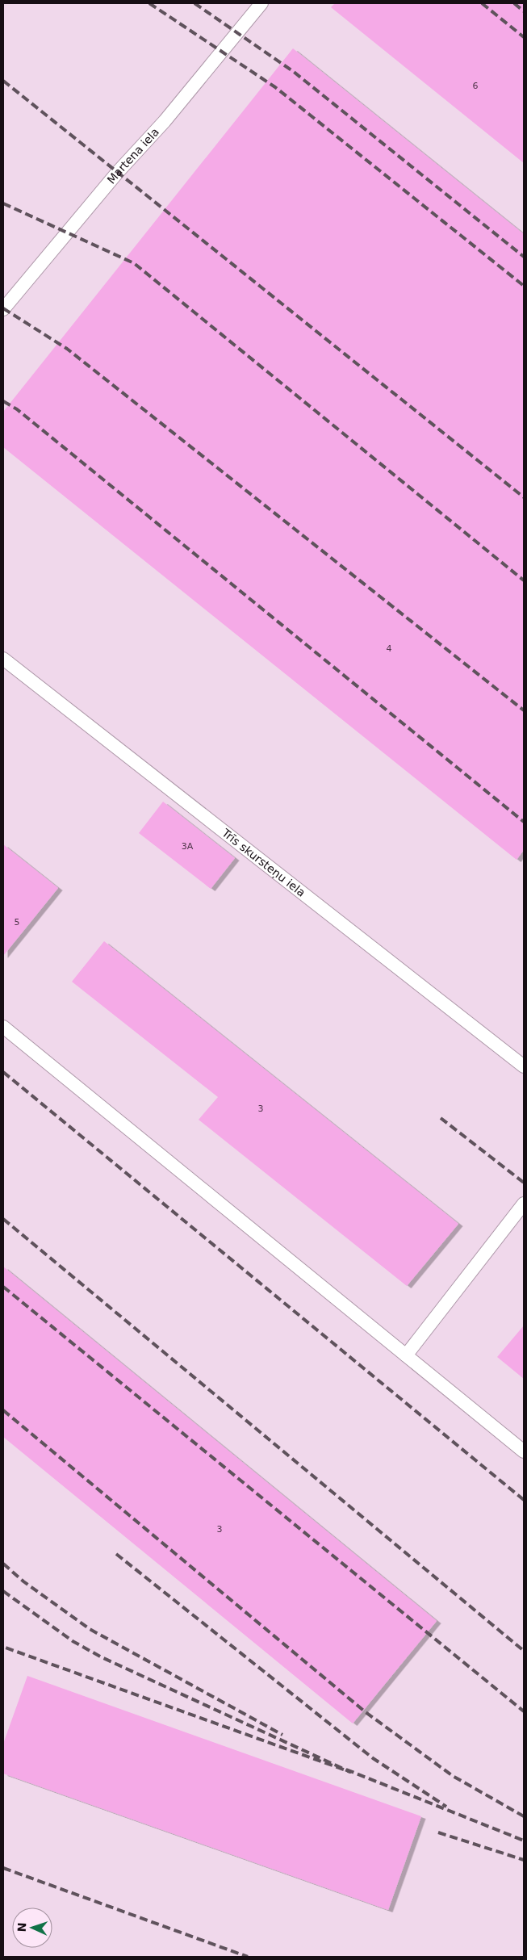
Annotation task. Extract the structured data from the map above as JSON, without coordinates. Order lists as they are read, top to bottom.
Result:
{
  "streets": {
    "lane": ["Martena iela", "Trīs skursteņu iela"]
  },
  "house_numbers": [
    "6",
    "4",
    "3A",
    "5",
    "3",
    "3"
  ],
  "north": "left"
}
